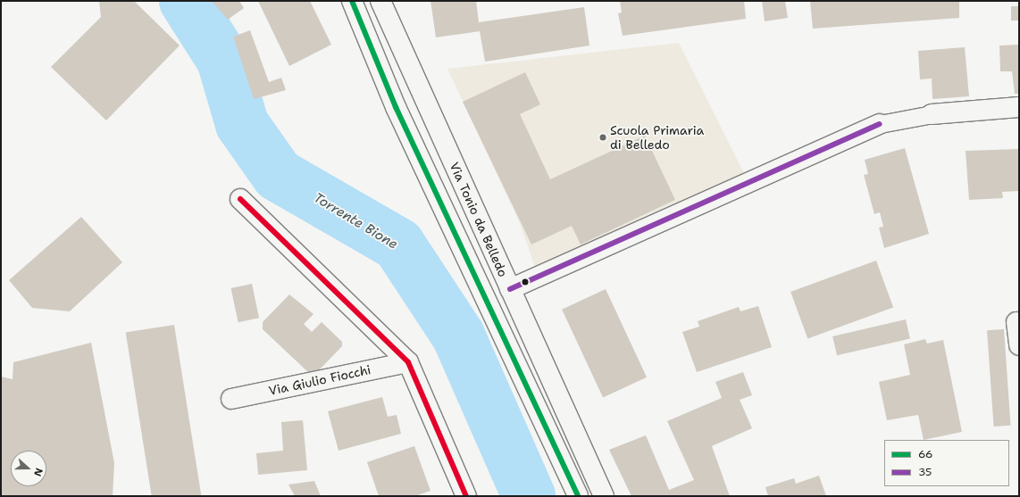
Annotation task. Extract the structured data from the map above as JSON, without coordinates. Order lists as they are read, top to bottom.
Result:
{
  "streets": {
    "street": ["Via Tonio da Belledo", "Via Giulio Fiocchi"]
  },
  "water": ["Torrente Bione"],
  "places": ["Scuola Primaria di Belledo"],
  "lines": ["transit line 66", "transit line 35"],
  "legend": ["66", "35"],
  "north": "right"
}
